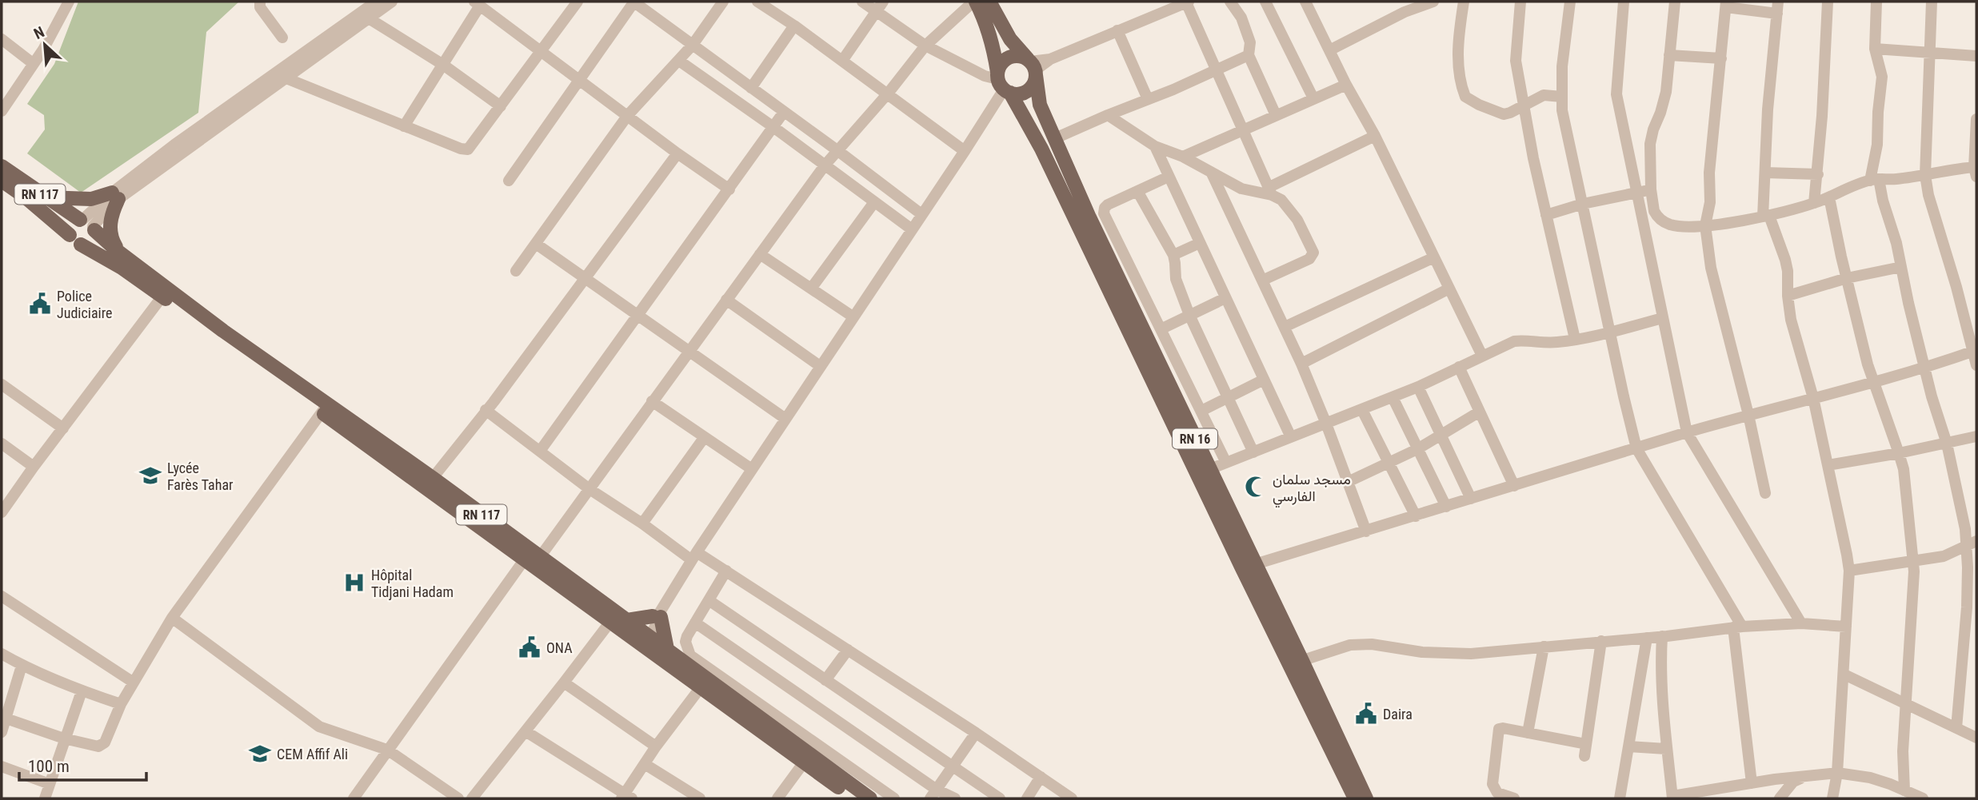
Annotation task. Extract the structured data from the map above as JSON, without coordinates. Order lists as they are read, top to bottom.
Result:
{
  "streets": {
    "main road": ["RN 117", "RN 16"]
  },
  "places": {
    "public building": ["Police Judiciaire", "ONA", "Daira"],
    "school or university": ["Lycée Farès Tahar", "CEM Affif Ali"],
    "mosque": ["مسجد سلمان الفارسي"],
    "hospital": ["Hôpital Tidjani Hadam"]
  },
  "scale_bar": "100 m",
  "north": "top left"
}
